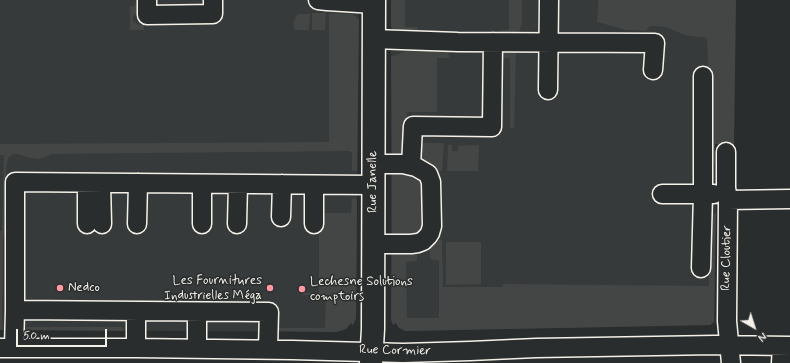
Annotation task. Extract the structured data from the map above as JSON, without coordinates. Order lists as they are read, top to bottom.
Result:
{
  "streets": {
    "main road": ["Rue Janelle"],
    "street": ["Rue Cloutier", "Rue Cormier"]
  },
  "crossings": [
    ["Rue Janelle", "Rue Cormier"],
    ["Rue Cloutier", "Rue Cormier"]
  ],
  "places": ["Nedco", "Les Fournitures Industrielles Méga", "Lechesne Solutions comptoirs"],
  "scale_bar": "50 m",
  "north": "bottom right"
}
